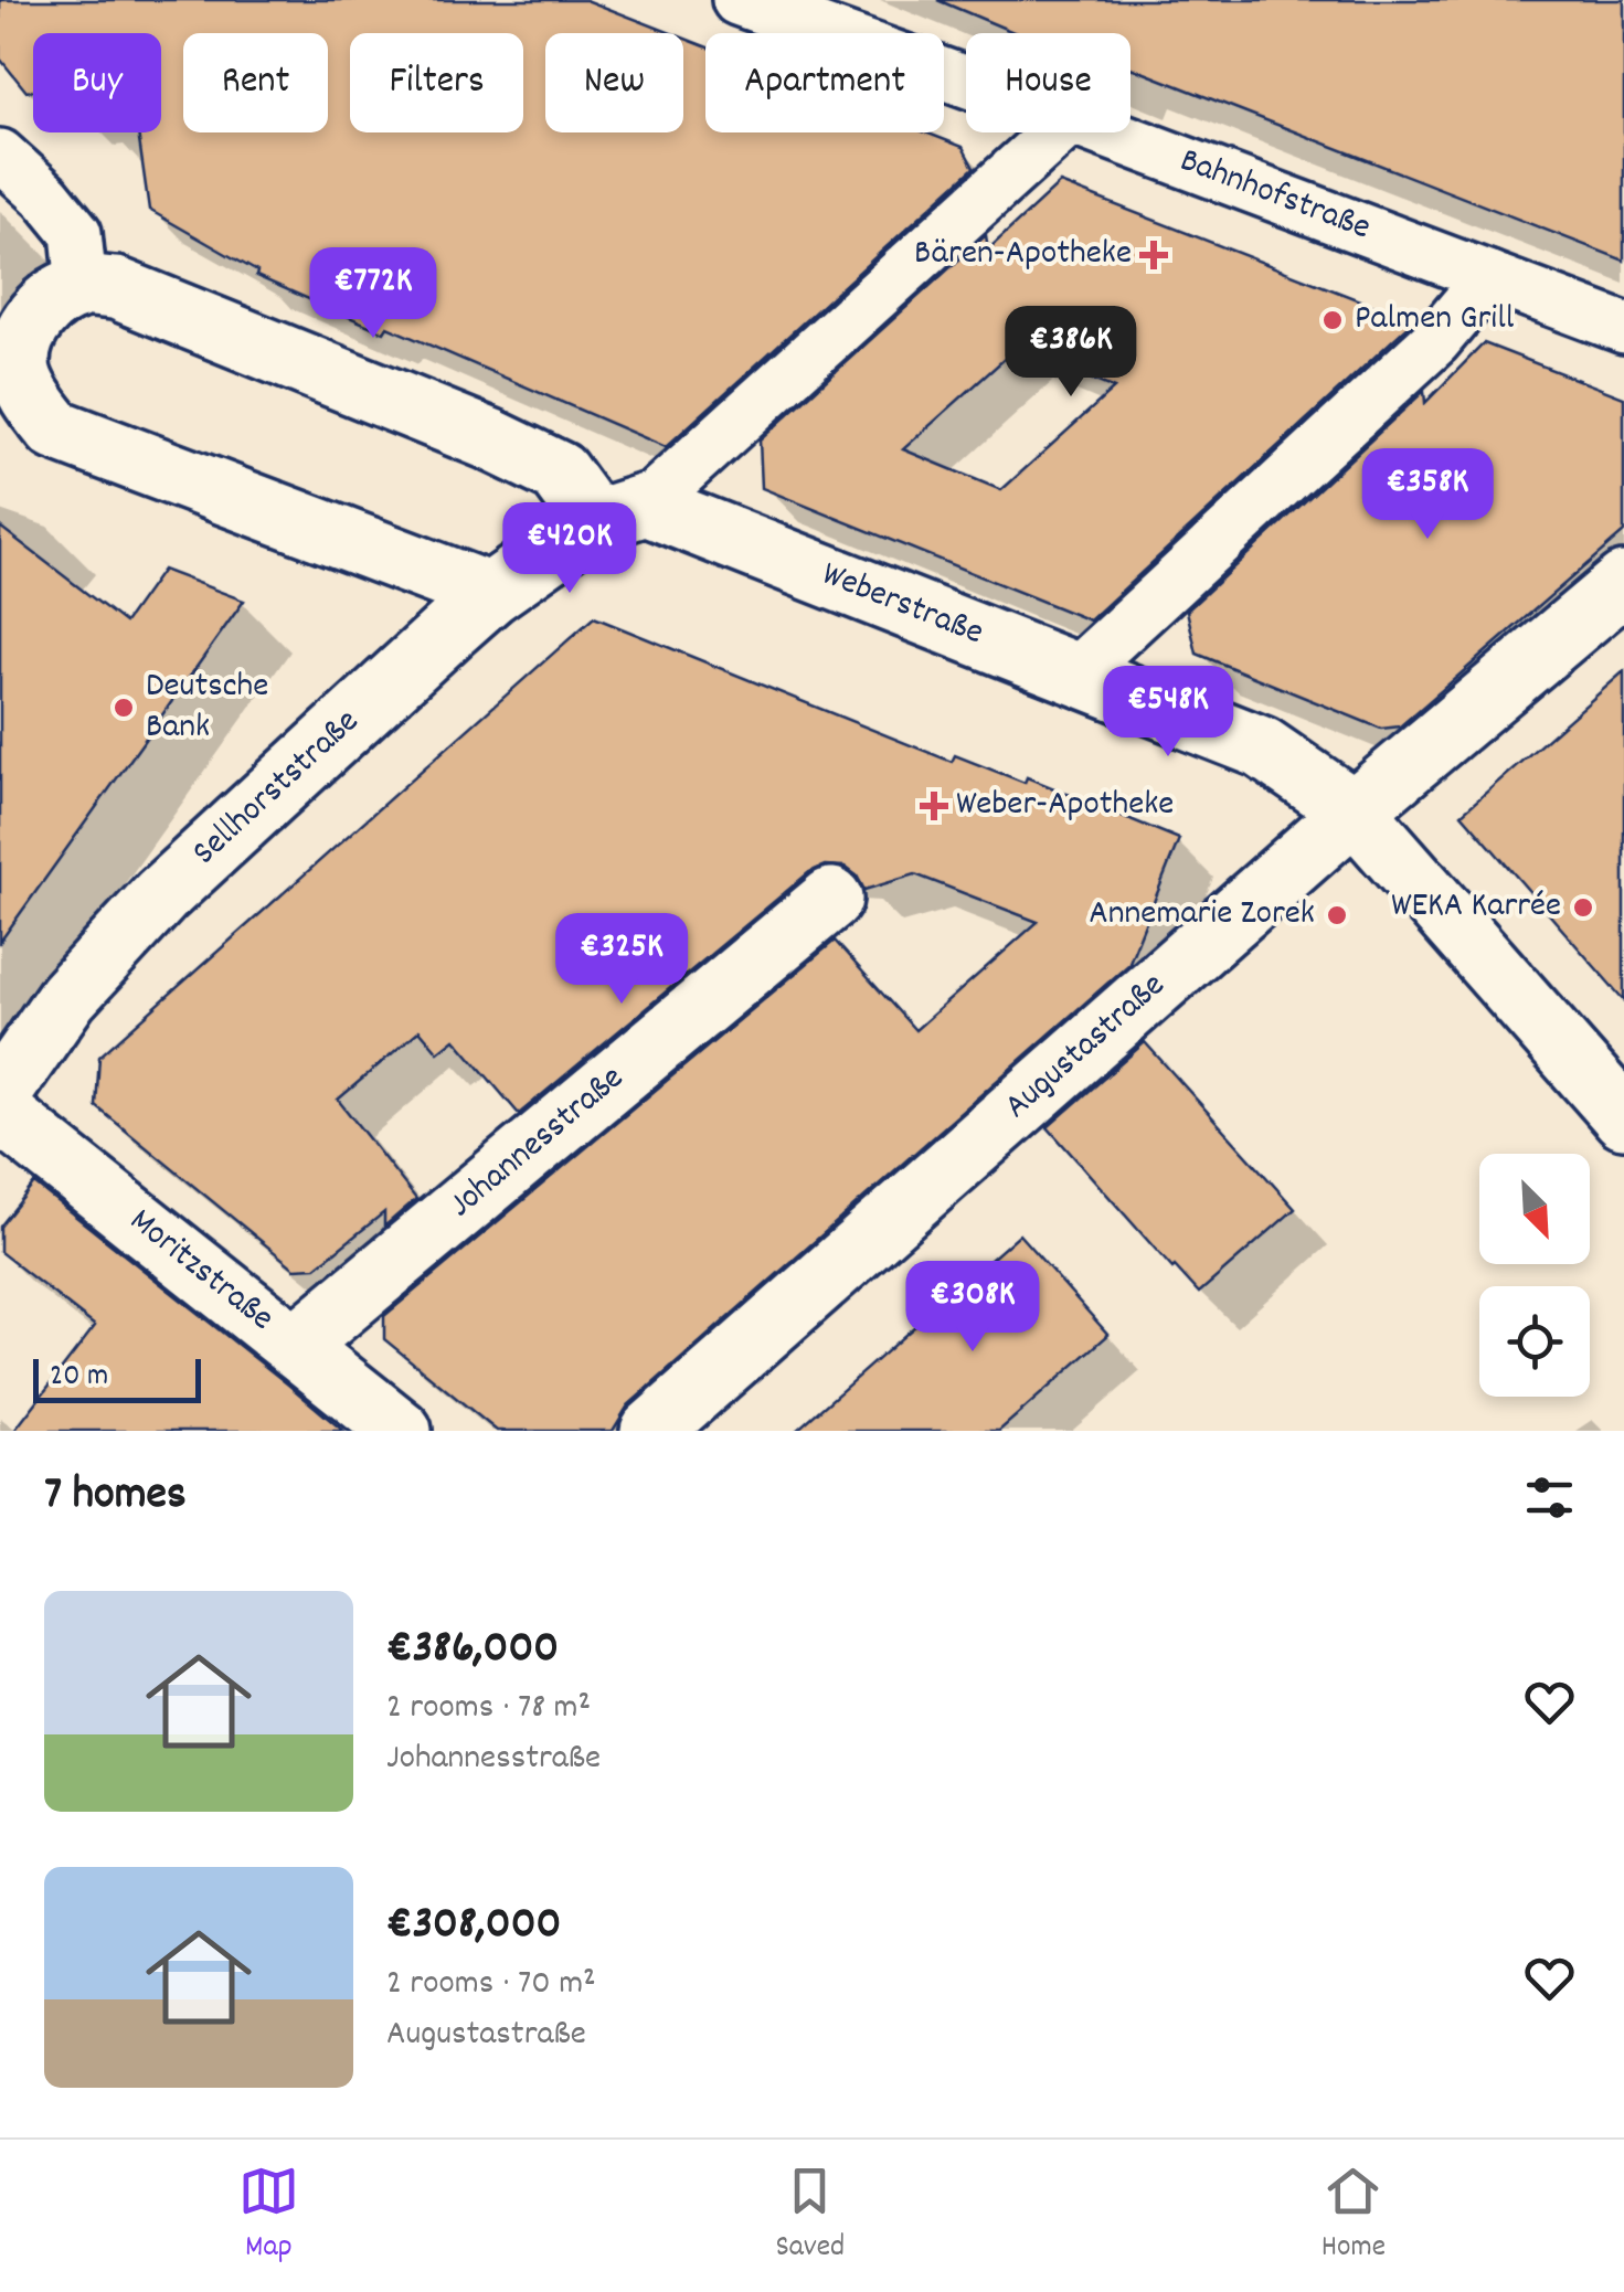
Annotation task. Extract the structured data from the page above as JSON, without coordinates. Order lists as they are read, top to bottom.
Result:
{
  "streets": {
    "street": [
      "Bahnhofstraße",
      "Weberstraße",
      "Sellhorststraße",
      "Augustastraße",
      "Johannesstraße",
      "Moritzstraße"
    ]
  },
  "crossings": [
    ["Weberstraße", "Sellhorststraße"],
    ["Weberstraße", "Augustastraße"],
    ["Johannesstraße", "Moritzstraße"]
  ],
  "places": {
    "health": ["Bären-Apotheke", "Weber-Apotheke"],
    "other": [
      "Palmen Grill",
      "Deutsche Bank",
      "WEKA Karrée",
      "Annemarie Zorek"
    ]
  },
  "scale_bar": "20 m",
  "north": "bottom right",
  "page": {
    "chip": [
      "Buy",
      "Rent",
      "Filters",
      "New",
      "Apartment",
      "House"
    ],
    "price": [
      "€772K",
      "€386K",
      "€358K",
      "€420K",
      "€548K",
      "€325K",
      "€308K"
    ],
    "scale": "20 m",
    "heading": "7 homes",
    "list": [
      {
        "name": "€386,000",
        "note": "2 rooms · 78 m² · Johannesstraße"
      },
      {
        "name": "€308,000",
        "note": "2 rooms · 70 m² · Augustastraße"
      }
    ],
    "tabs": ["Map", "Saved", "Home"]
  }
}
